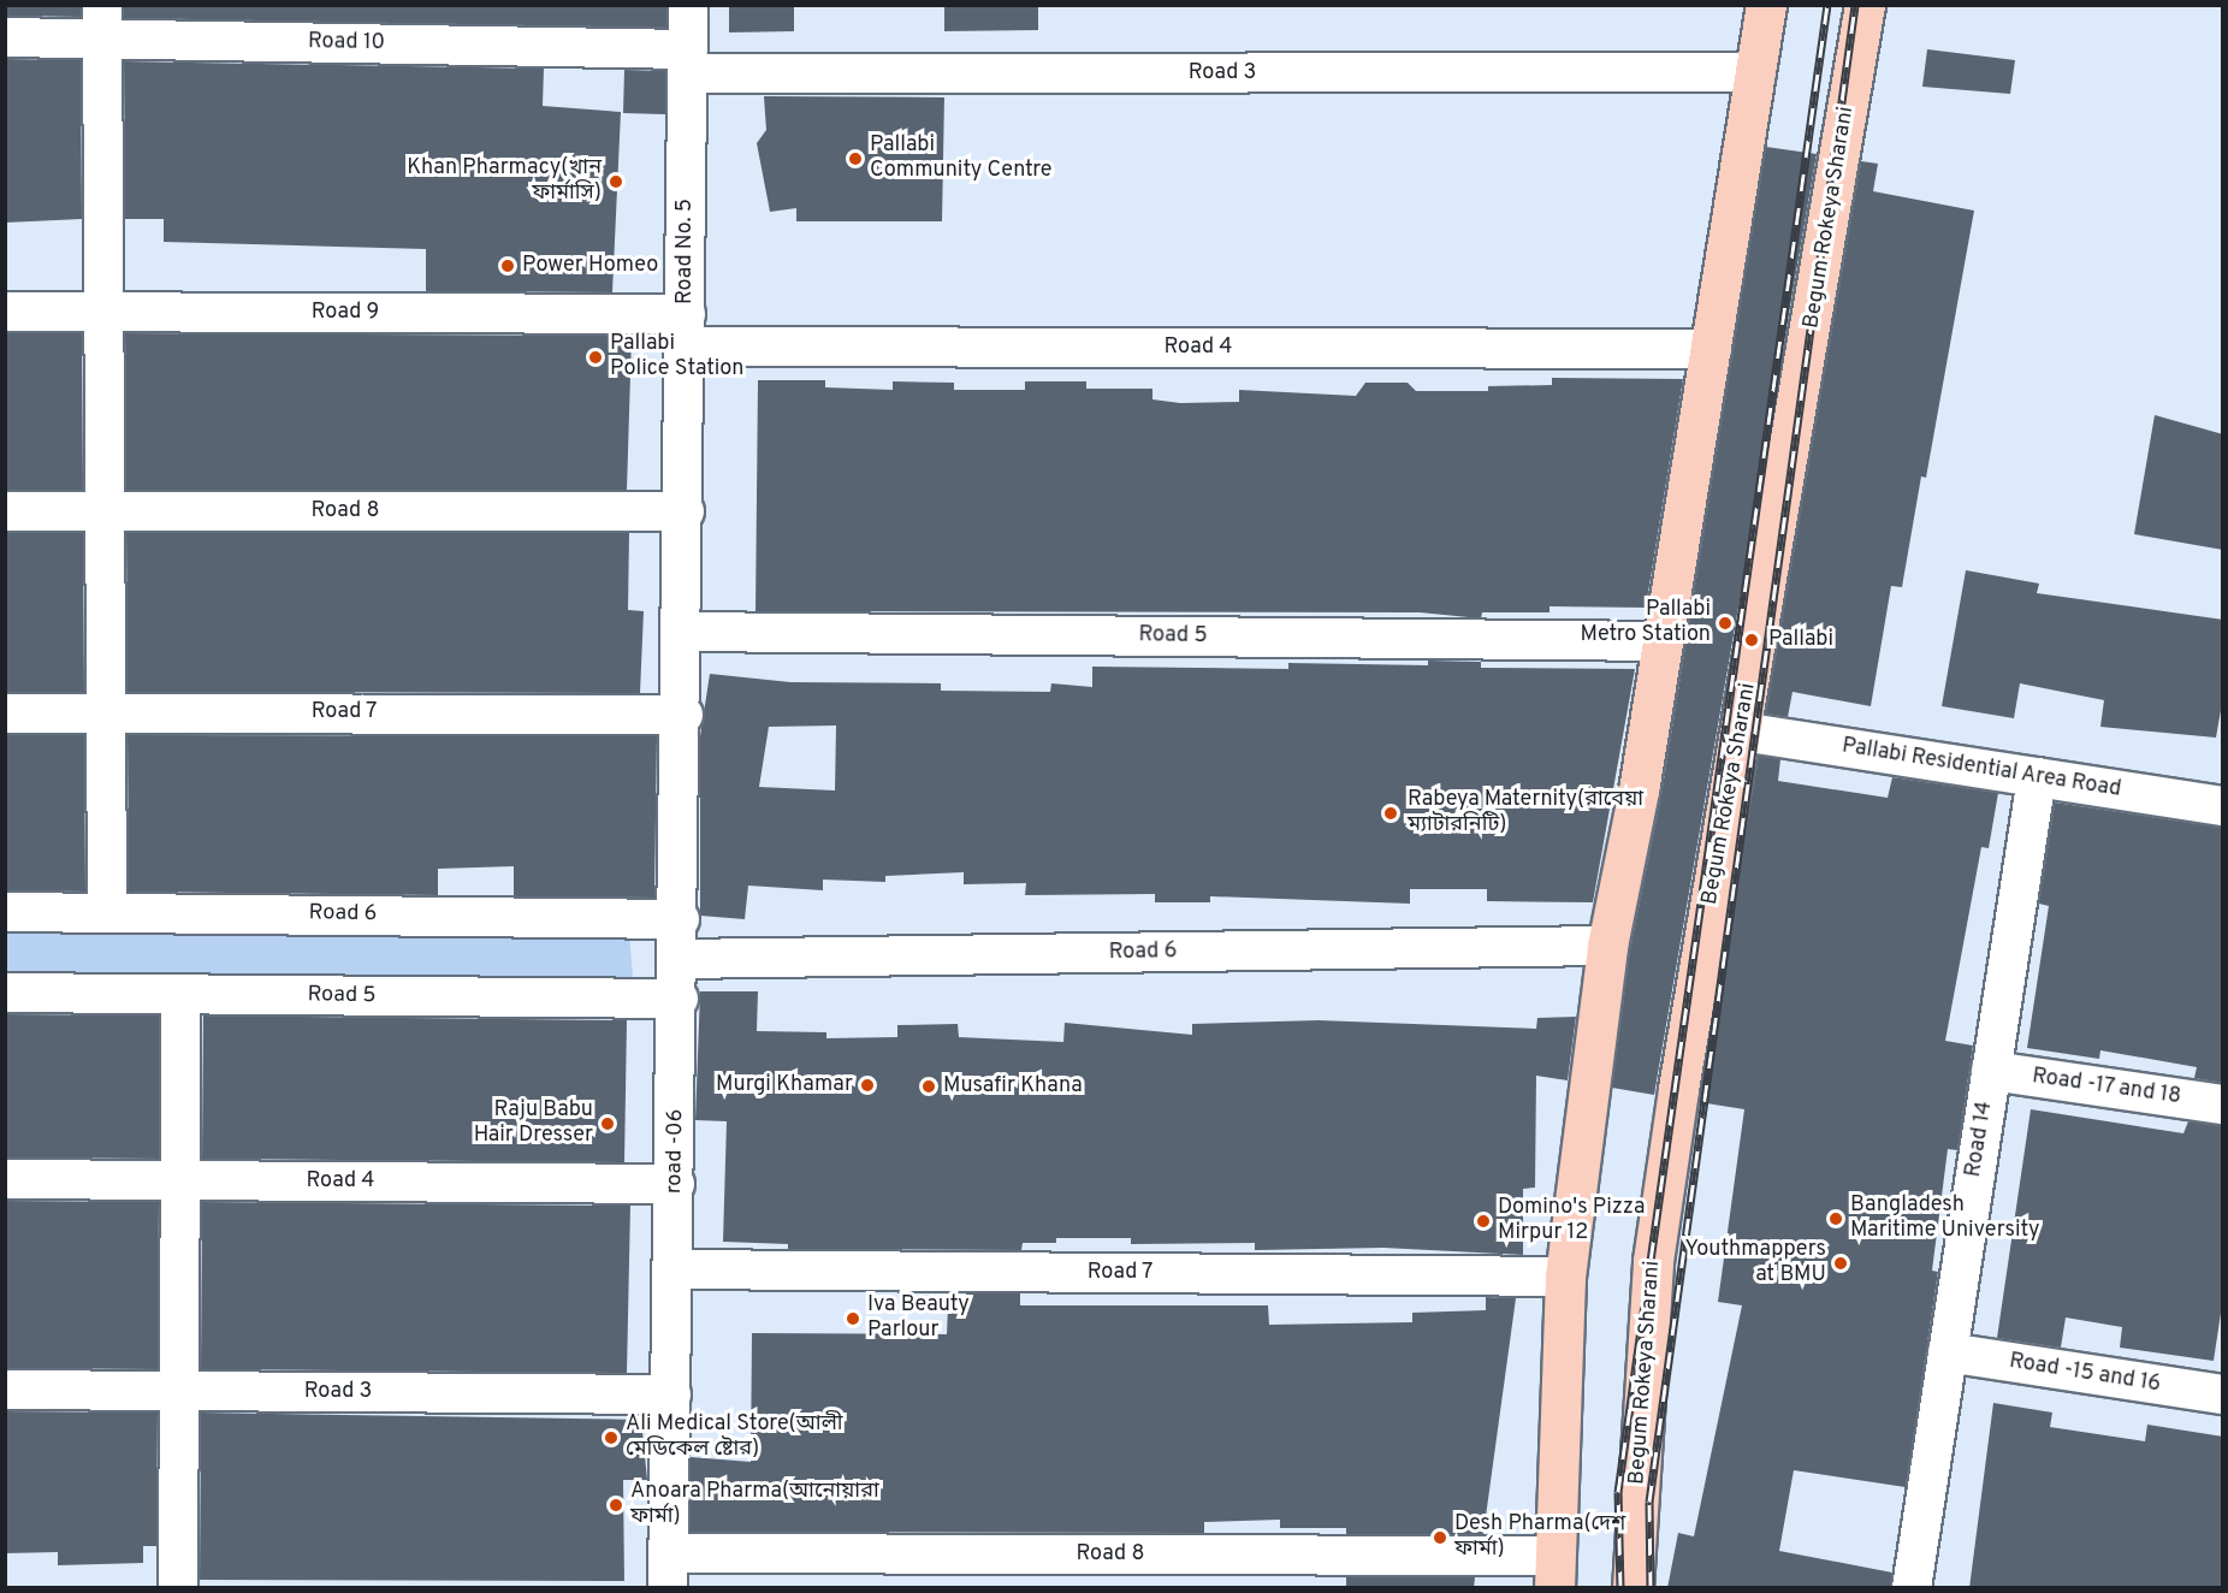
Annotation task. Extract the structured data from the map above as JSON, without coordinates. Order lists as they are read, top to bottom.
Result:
{
  "streets": {
    "main road": ["Begum Rokeya Sharani"],
    "street": [
      "Road 10",
      "Road 3",
      "Road No. 5",
      "Road 9",
      "Road 4",
      "Road 8",
      "Road 5",
      "Road 7",
      "Pallabi Residential Area Road",
      "Road 6",
      "Road -17 and 18",
      "Road 14",
      "road -06",
      "Road -15 and 16"
    ]
  },
  "crossings": [
    ["Road 10", "Road 3"],
    ["Road 10", "Road No. 5"],
    ["Road 3", "Road No. 5"],
    ["Road 3", "road -06"],
    ["Begum Rokeya Sharani", "Pallabi Residential Area Road"],
    ["Road No. 5", "Road 9"],
    ["Road No. 5", "Road 4"],
    ["Road No. 5", "Road 8"],
    ["Road No. 5", "Road 5"],
    ["Road No. 5", "Road 7"],
    ["Road No. 5", "road -06"],
    ["Road 9", "Road 4"],
    ["Road 4", "road -06"],
    ["Road 8", "road -06"],
    ["Road 5", "road -06"],
    ["Road 7", "road -06"],
    ["Pallabi Residential Area Road", "Road 14"],
    ["Road 6", "road -06"],
    ["Road -17 and 18", "Road 14"],
    ["Road 14", "Road -15 and 16"]
  ],
  "places": [
    "Pallabi Community Centre",
    "Khan Pharmacy(খান ফার্মাসি)",
    "Power Homeo",
    "Pallabi Police Station",
    "Pallabi Metro Station",
    "Pallabi",
    "Rabeya Maternity(রাবেয়া ম্যাটারনিটি)",
    "Murgi Khamar",
    "Musafir Khana",
    "Raju Babu Hair Dresser",
    "Bangladesh Maritime University",
    "Domino's Pizza Mirpur 12",
    "Youthmappers at BMU",
    "Iva Beauty Parlour",
    "Ali Medical Store(আলী মেডিকেল ষ্টোর)",
    "Anoara Pharma(আনোয়ারা ফার্মা)",
    "Desh Pharma(দেশ ফার্মা)"
  ]
}
